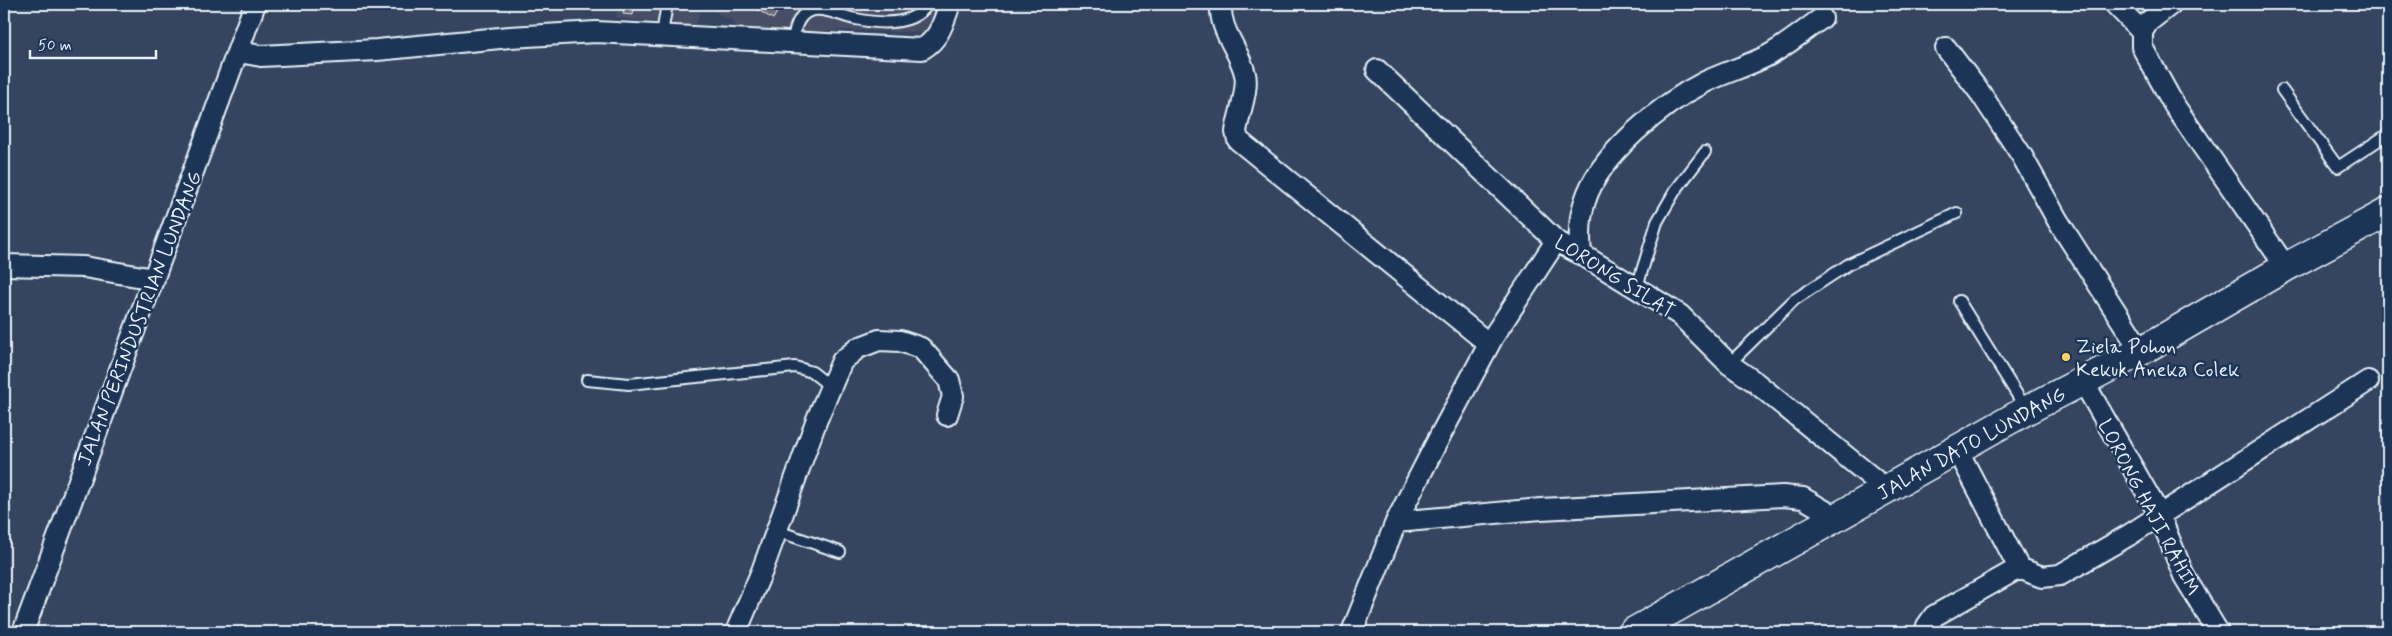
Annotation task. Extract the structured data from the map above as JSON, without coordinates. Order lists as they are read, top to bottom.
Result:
{
  "streets": {
    "main road": ["JALAN DATO LUNDANG"],
    "street": ["LORONG SILAT", "JALAN PERINDUSTRIAN LUNDANG", "LORONG HAJI RAHIM"]
  },
  "crossings": [
    ["LORONG SILAT", "JALAN DATO LUNDANG"],
    ["JALAN DATO LUNDANG", "LORONG HAJI RAHIM"]
  ],
  "places": ["Ziela Pohon Kekuk Aneka Colek"],
  "scale_bar": "50 m"
}
